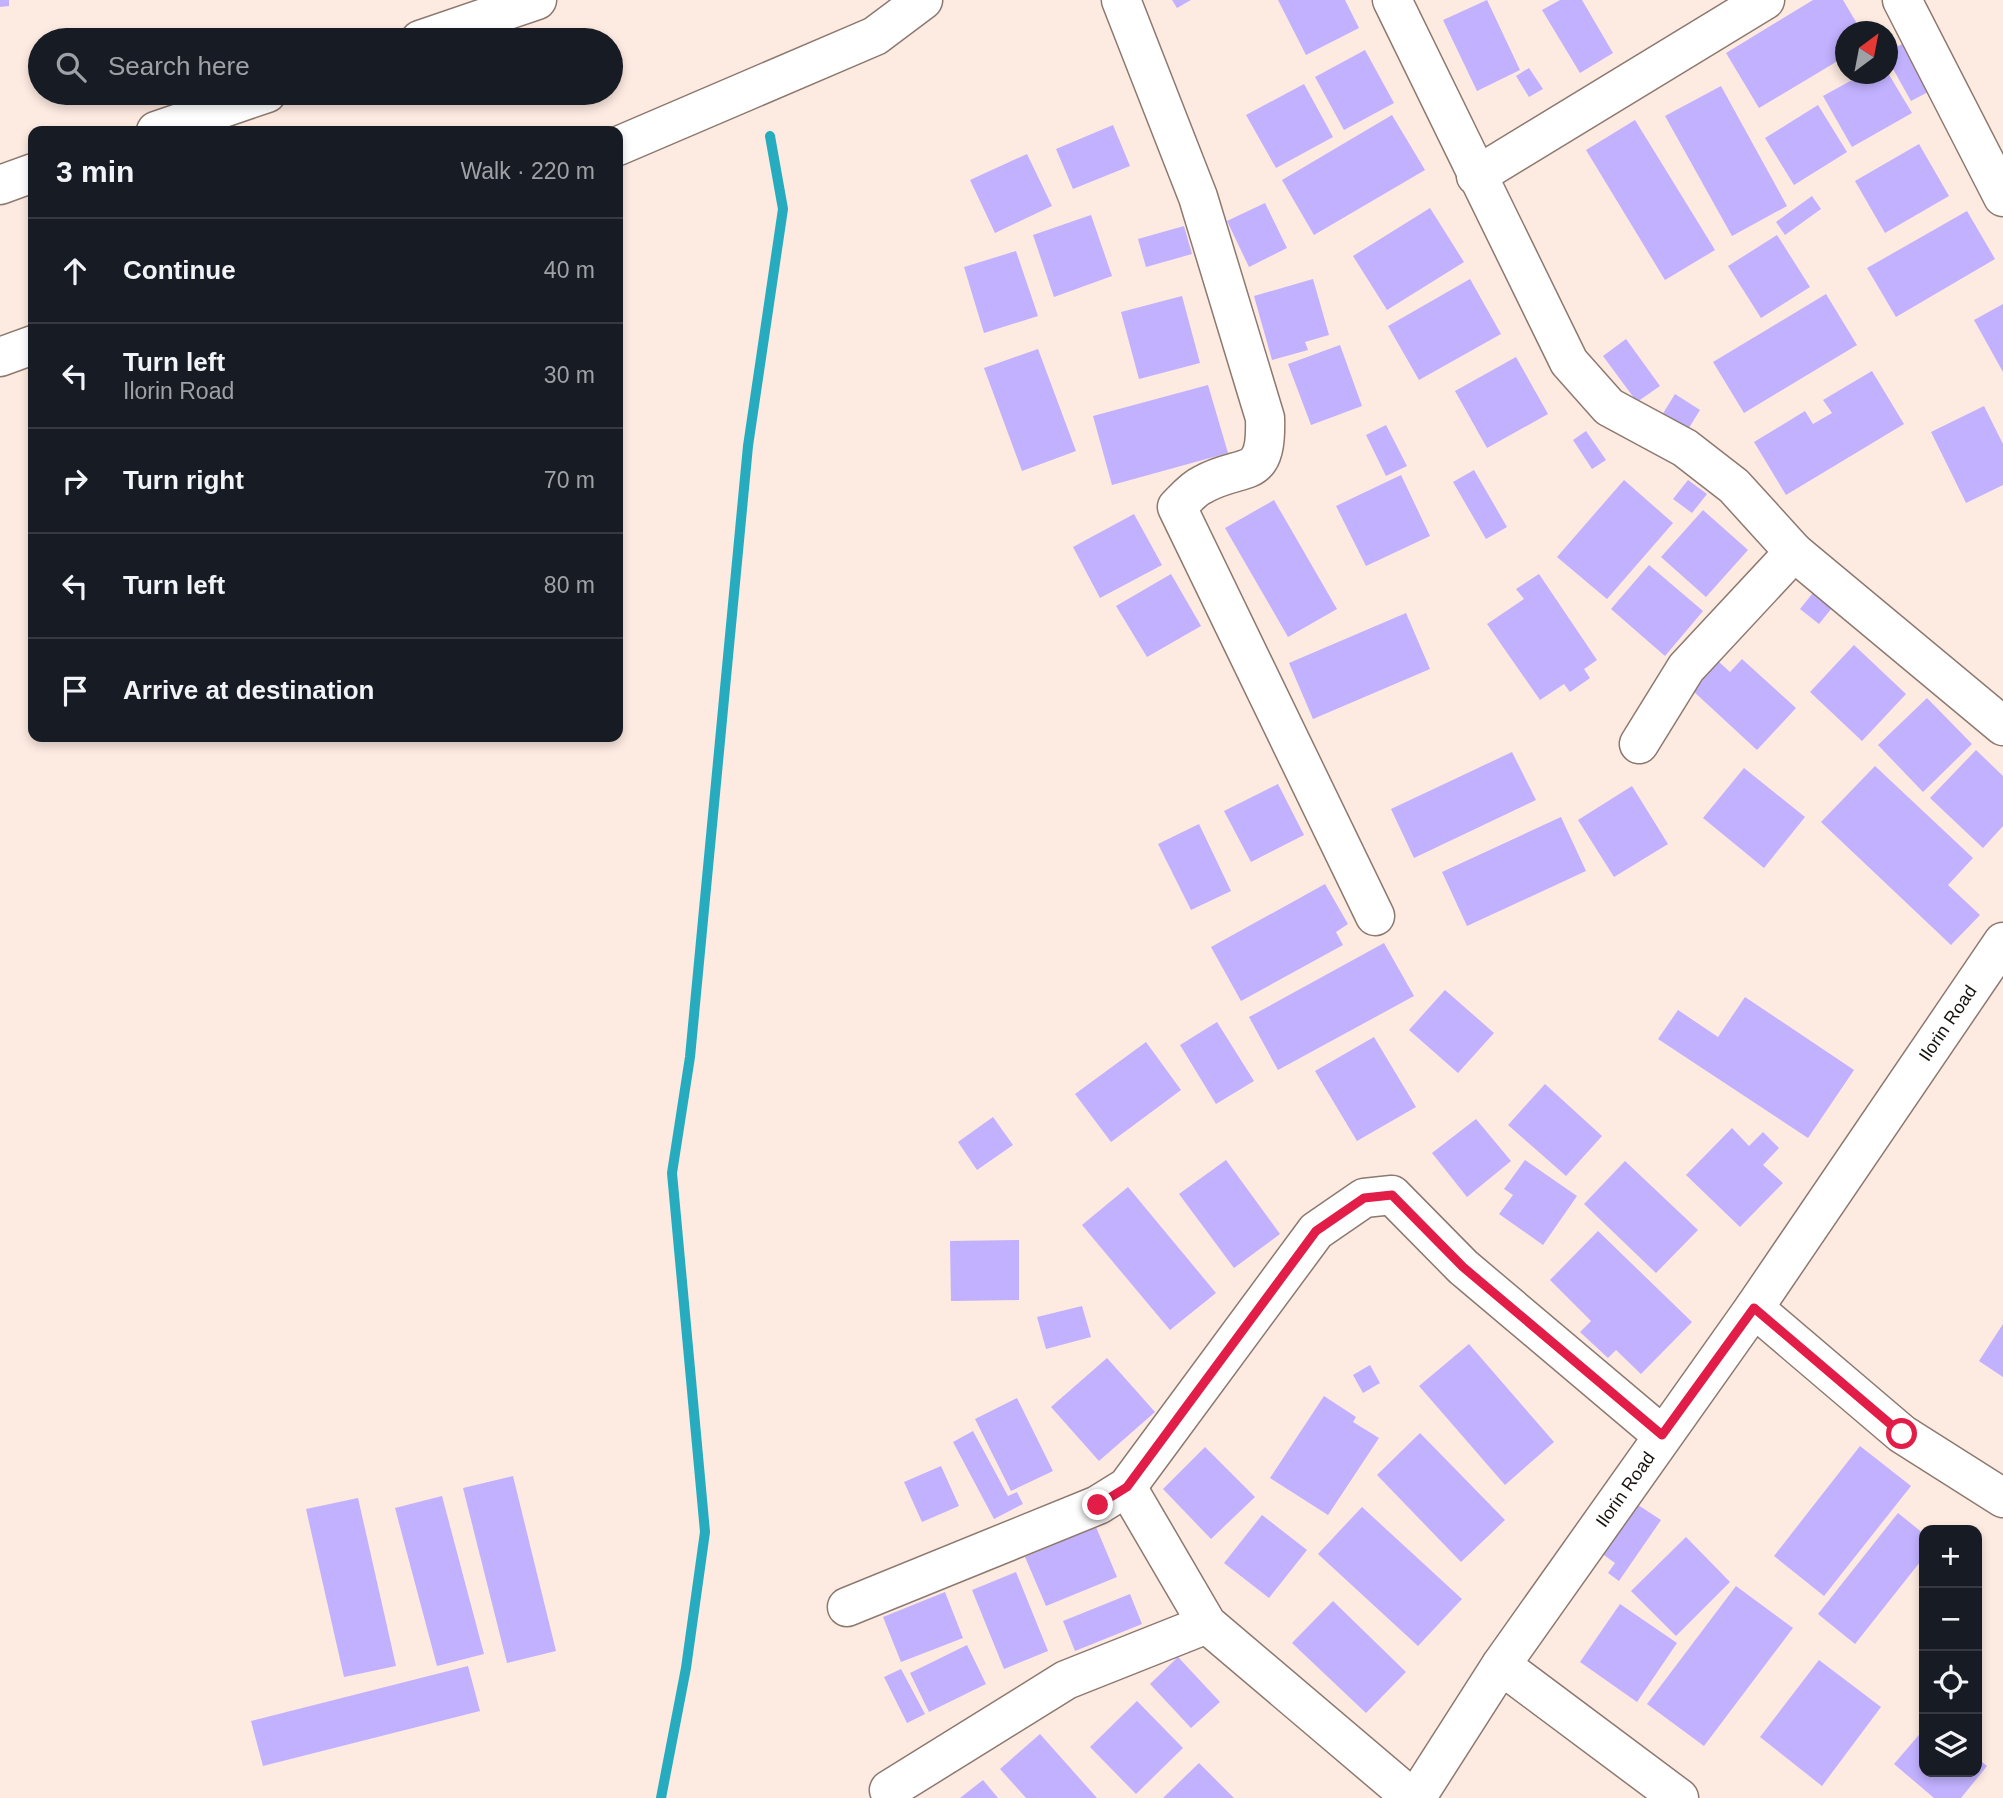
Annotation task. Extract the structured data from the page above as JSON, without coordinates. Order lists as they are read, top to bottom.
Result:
{
  "streets": {
    "street": ["Ilorin Road"]
  },
  "north": "top right",
  "page": {
    "search": "Search here",
    "heading": ["3 min", "Walk · 220 m"],
    "list": [
      ["Continue", "40 m"],
      ["Turn left", "Ilorin Road", "30 m"],
      ["Turn right", "70 m"],
      ["Turn left", "80 m"],
      "Arrive at destination"
    ],
    "map_buttons": ["+", "−"]
  }
}
